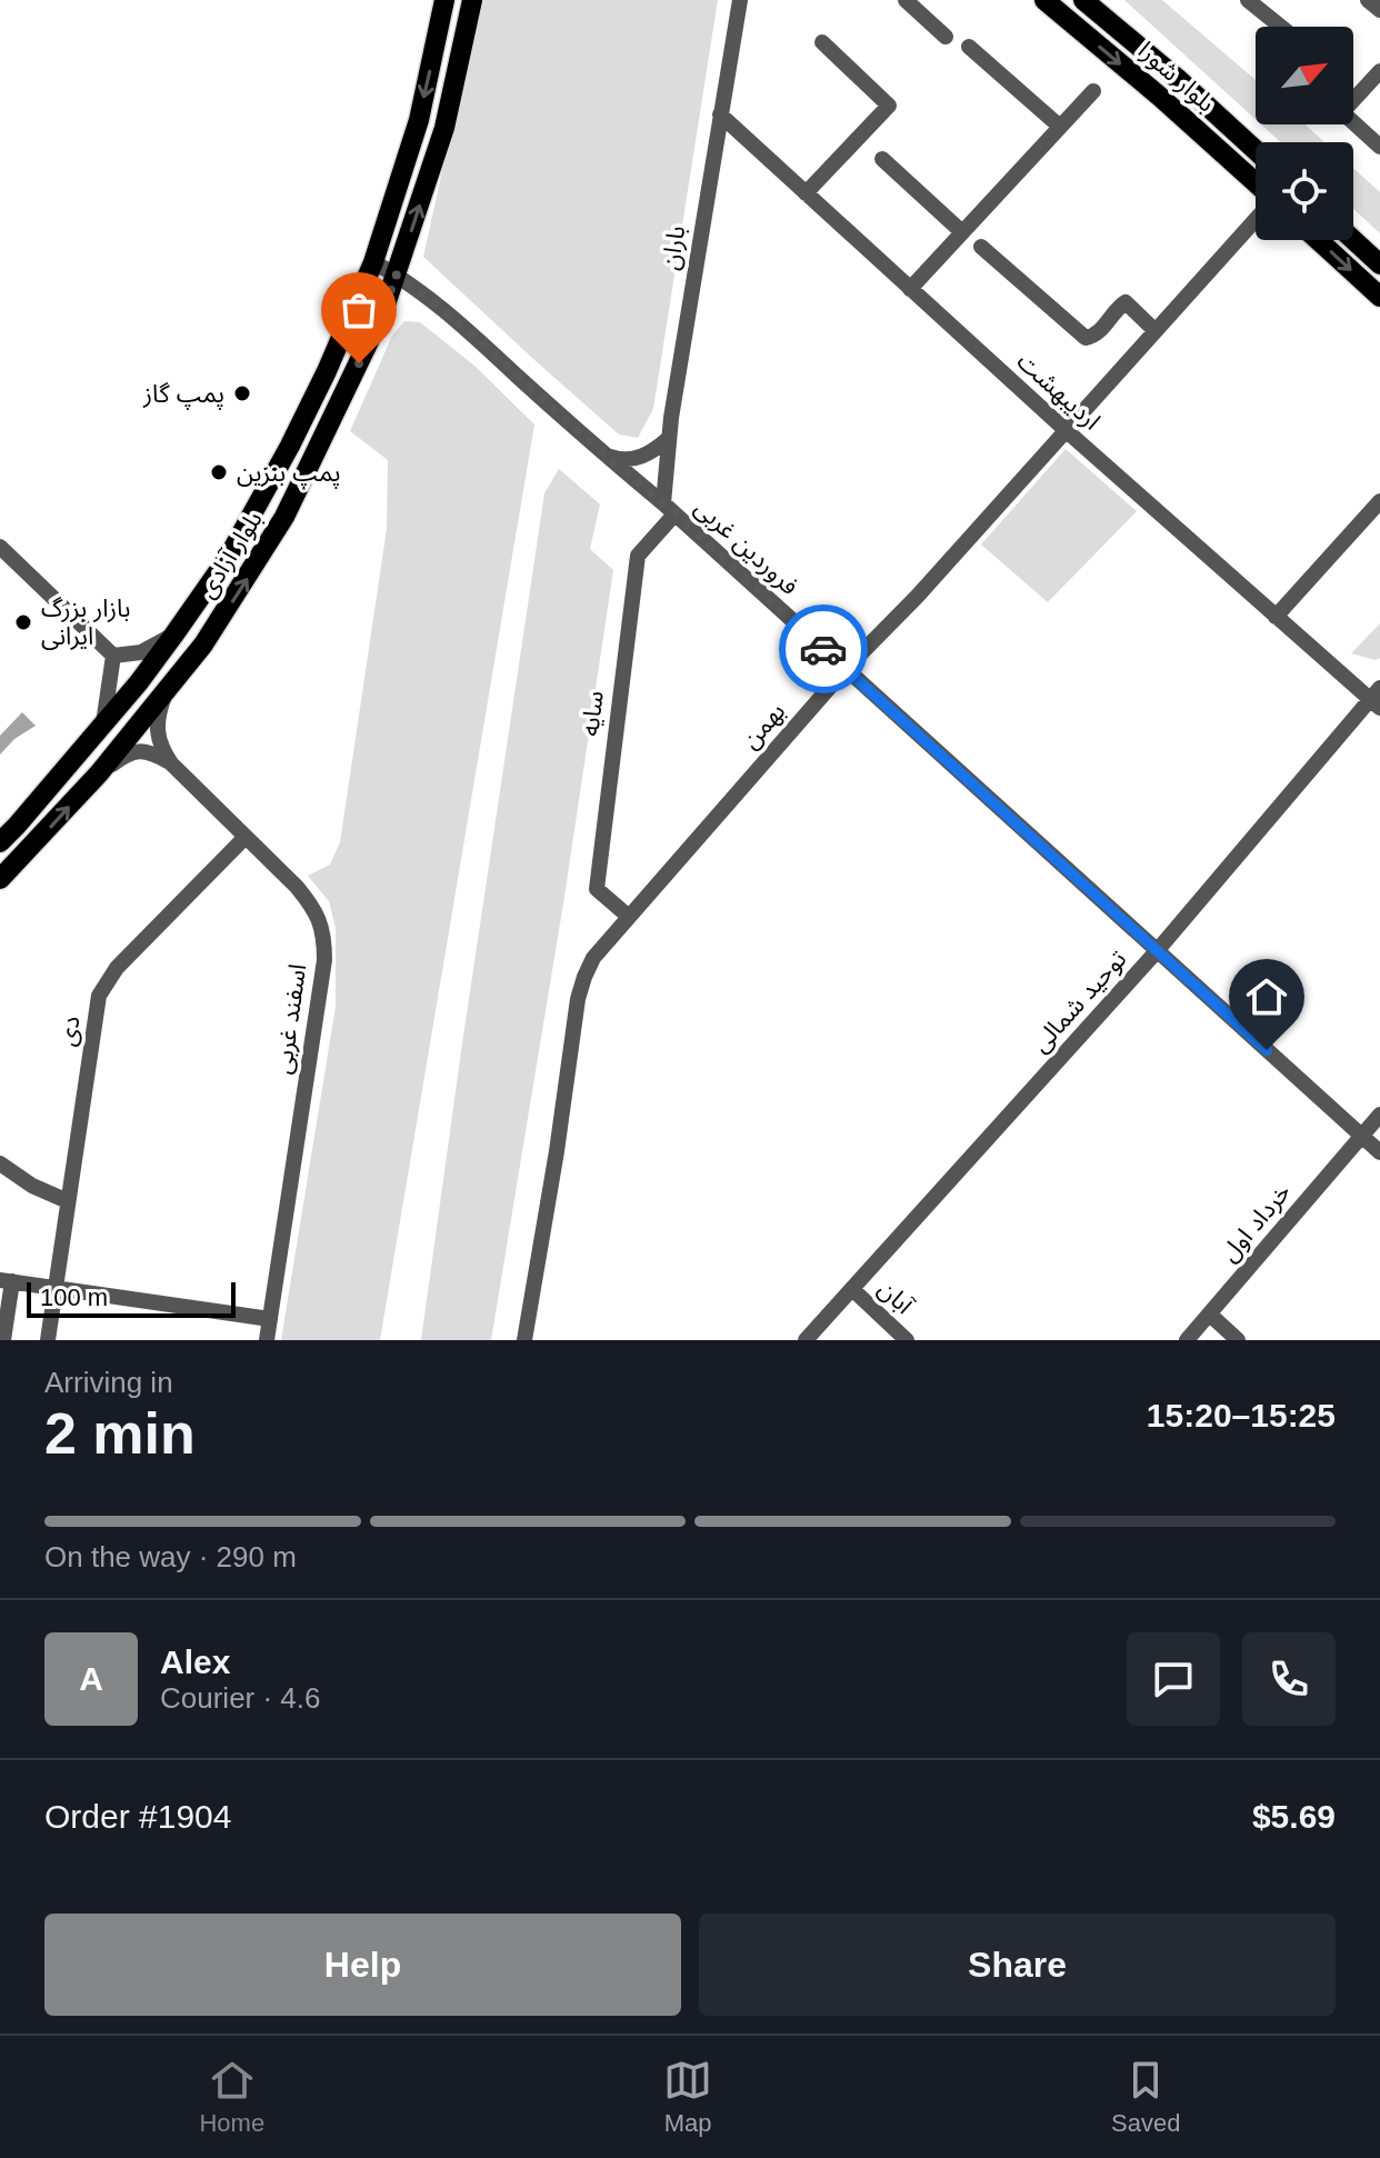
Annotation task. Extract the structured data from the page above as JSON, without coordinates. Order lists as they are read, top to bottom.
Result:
{
  "streets": {
    "main road": ["بلوار شورا", "بلوار آزادی"],
    "street": [
      "باران",
      "اردیبهشت",
      "فروردین غربی",
      "سایه",
      "بهمن",
      "توحید شمالی",
      "اسفند غربی",
      "دی",
      "خرداد اول",
      "آبان"
    ]
  },
  "crossings": [
    ["باران", "اردیبهشت"],
    ["باران", "فروردین غربی"],
    ["باران", "سایه"],
    ["اردیبهشت", "بهمن"],
    ["اردیبهشت", "توحید شمالی"],
    ["فروردین غربی", "بلوار آزادی"],
    ["فروردین غربی", "سایه"],
    ["فروردین غربی", "بهمن"],
    ["فروردین غربی", "توحید شمالی"],
    ["فروردین غربی", "خرداد اول"],
    ["سایه", "بهمن"],
    ["توحید شمالی", "آبان"],
    ["اسفند غربی", "دی"]
  ],
  "places": ["پمپ گاز", "پمپ بنزين", "بازار بزرگ ایرانی"],
  "scale_bar": "100 m",
  "north": "top right",
  "page": {
    "scale": "100 m",
    "heading": ["2 min", "Arriving in", "15:20–15:25"],
    "panel": [
      "Alex",
      "Courier · 4.6",
      "Order #1904",
      "$5.69"
    ],
    "bar": "On the way · 290 m",
    "round": "A",
    "buttons": ["Help", "Share"],
    "tabs": ["Home", "Map", "Saved"]
  }
}
